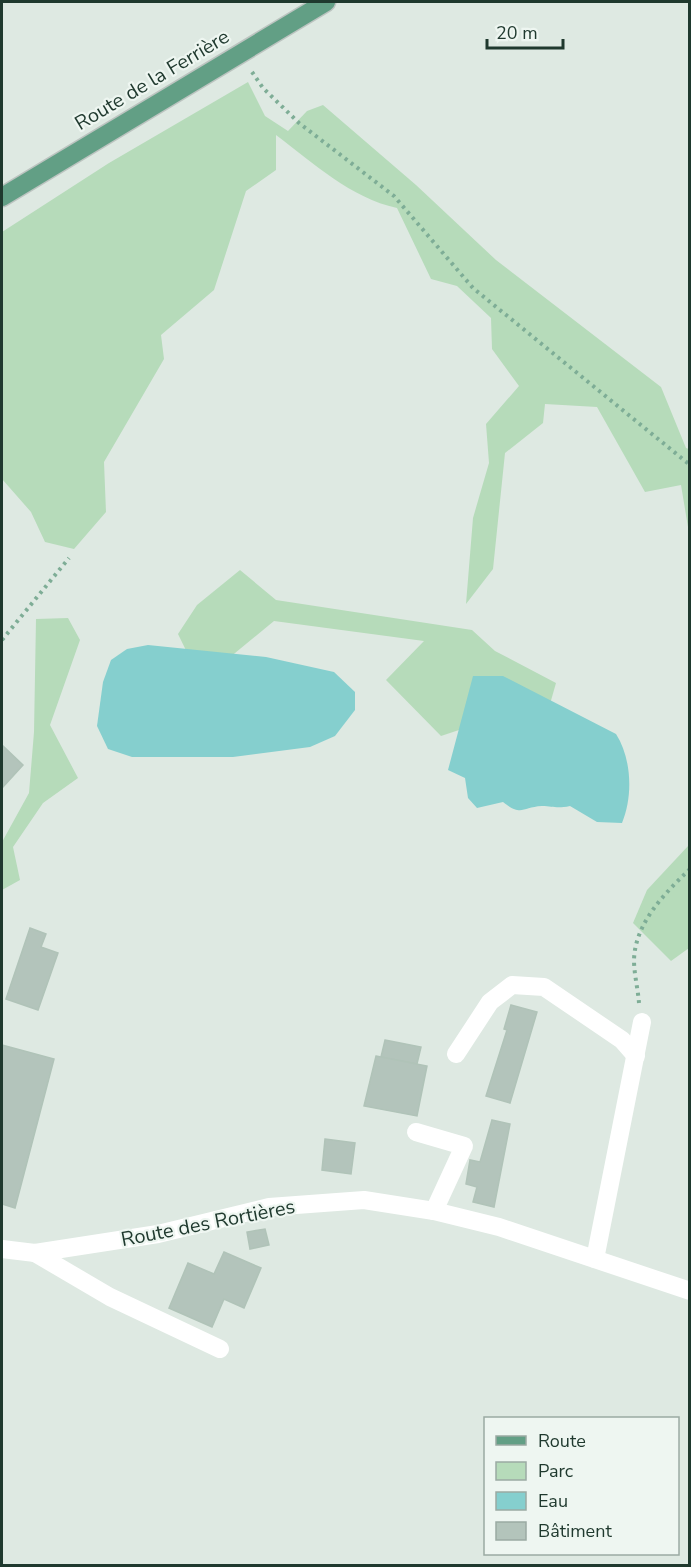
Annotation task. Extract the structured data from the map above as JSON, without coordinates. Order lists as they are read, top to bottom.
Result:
{
  "streets": {
    "main road": ["Route de la Ferrière"],
    "street": ["Route des Rortières"]
  },
  "legend": [
    "Route",
    "Parc",
    "Eau",
    "Bâtiment"
  ],
  "scale_bar": "20 m"
}
